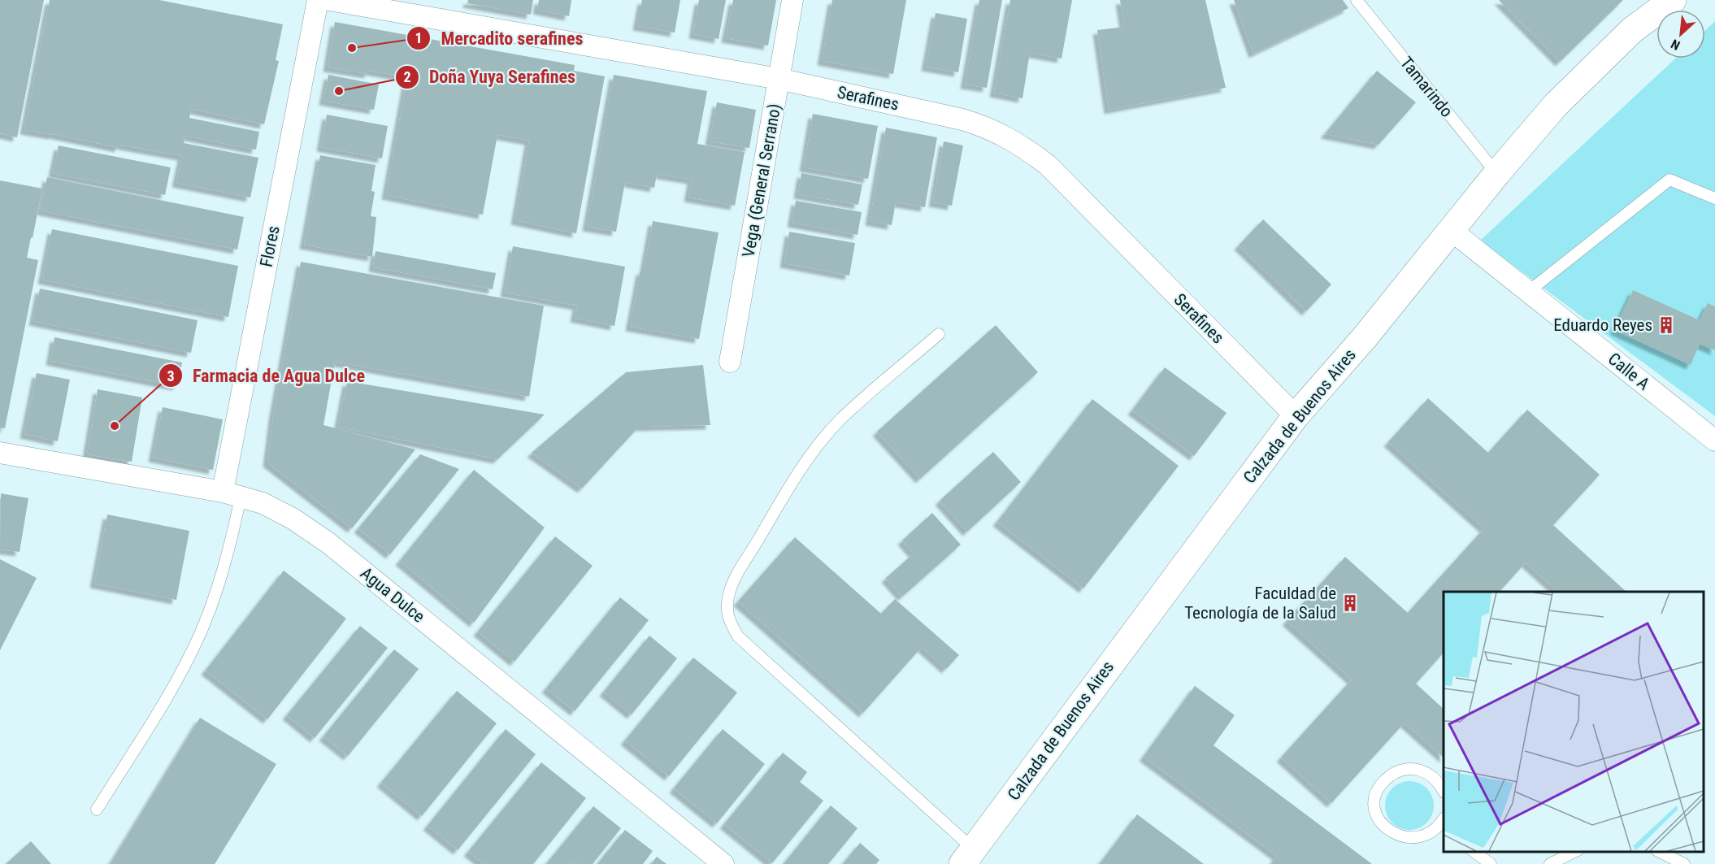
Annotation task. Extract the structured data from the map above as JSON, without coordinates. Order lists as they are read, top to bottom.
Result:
{
  "streets": {
    "street": [
      "Serafines",
      "Vega (General Serrano)",
      "Flores",
      "Calle A",
      "Calzada de Buenos Aires",
      "Agua Dulce"
    ],
    "lane": ["Tamarindo"]
  },
  "crossings": [
    ["Tamarindo", "Calzada de Buenos Aires"],
    ["Serafines", "Vega (General Serrano)"],
    ["Serafines", "Calzada de Buenos Aires"],
    ["Flores", "Agua Dulce"],
    ["Calle A", "Calzada de Buenos Aires"]
  ],
  "places": {
    "other": ["Mercadito serafines", "Doña Yuya Serafines", "Farmacia de Agua Dulce"],
    "building": ["Eduardo Reyes", "Faculdad de Tecnología de la Salud"]
  },
  "north": "bottom left"
}
